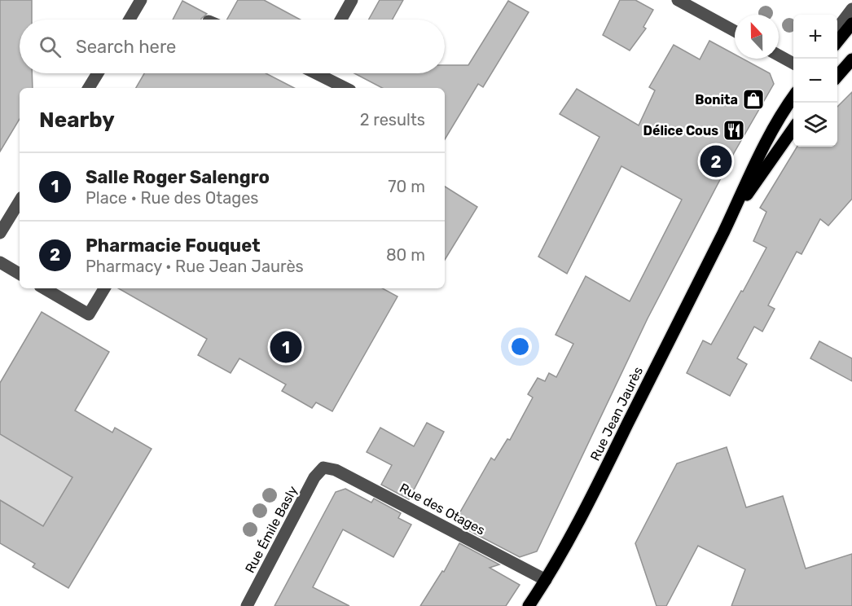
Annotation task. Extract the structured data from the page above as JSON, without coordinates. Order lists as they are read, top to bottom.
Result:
{
  "streets": {
    "main road": ["Rue Jean Jaurès"],
    "street": ["Rue des Otages", "Rue Émile Basly"]
  },
  "crossings": [
    ["Rue Jean Jaurès", "Rue des Otages"],
    ["Rue des Otages", "Rue Émile Basly"]
  ],
  "places": {
    "shop": ["Bonita"],
    "restaurant": ["Délice Cous"]
  },
  "north": "top",
  "page": {
    "map_buttons": ["+", "−"],
    "search": "Search here",
    "heading": ["Nearby", "2 results"],
    "pins": ["2", "1"],
    "list": [
      {
        "mark": "1",
        "name": "Salle Roger Salengro",
        "note": "Place · Rue des Otages",
        "value": "70 m"
      },
      {
        "mark": "2",
        "name": "Pharmacie Fouquet",
        "note": "Pharmacy · Rue Jean Jaurès",
        "value": "80 m"
      }
    ]
  }
}
